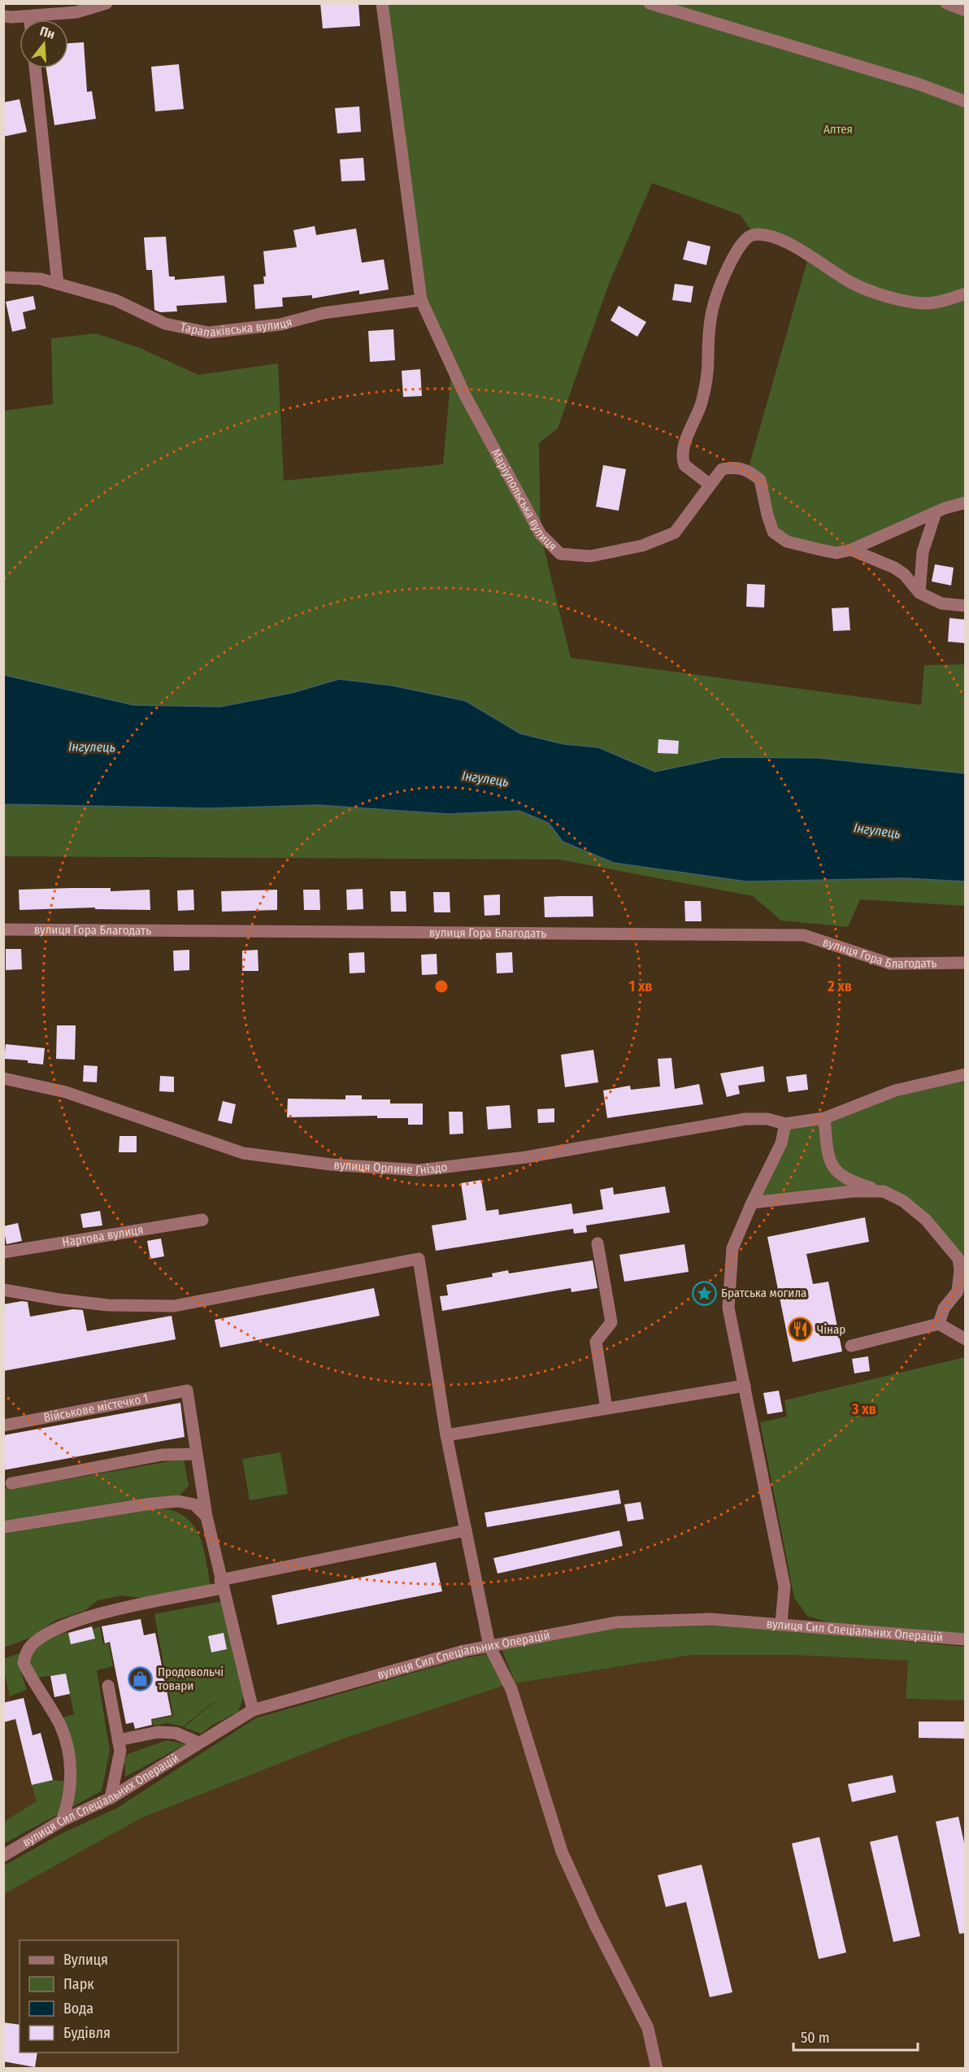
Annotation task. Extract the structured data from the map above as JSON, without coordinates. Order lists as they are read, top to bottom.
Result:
{
  "streets": {
    "street": [
      "Тарапаківська вулиця",
      "Маріупольська вулиця",
      "вулиця Гора Благодать",
      "вулиця Орлине Гніздо",
      "Нартова вулиця",
      "Військове містечко 1",
      "вулиця Сил Спеціальних Операцій"
    ]
  },
  "crossings": [
    ["Тарапаківська вулиця", "Маріупольська вулиця"]
  ],
  "water": ["Інгулець"],
  "parks": ["Алтея"],
  "places": {
    "place": ["Братська могила"],
    "restaurant": ["Чінар"],
    "shop": ["Продовольчі товари"]
  },
  "legend": [
    "Вулиця",
    "Парк",
    "Вода",
    "Будівля"
  ],
  "scale_bar": "50 m",
  "north": "top",
  "rings": ["1 хв", "2 хв", "3 хв"]
}
